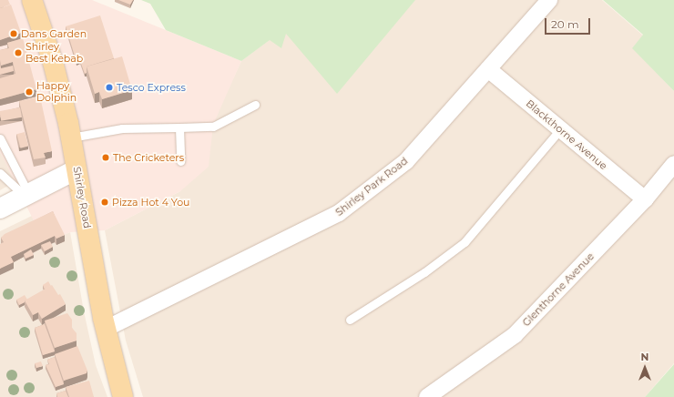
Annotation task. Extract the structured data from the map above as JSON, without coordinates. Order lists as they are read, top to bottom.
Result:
{
  "streets": {
    "main road": ["Shirley Road"],
    "street": ["Blackthorne Avenue", "Shirley Park Road", "Glenthorne Avenue"]
  },
  "crossings": [
    ["Blackthorne Avenue", "Shirley Park Road"],
    ["Blackthorne Avenue", "Glenthorne Avenue"],
    ["Shirley Park Road", "Shirley Road"]
  ],
  "places": [
    "Dans Garden",
    "Shirley Best Kebab",
    "Tesco Express",
    "Happy Dolphin",
    "The Cricketers",
    "Pizza Hot 4 You"
  ],
  "scale_bar": "20 m",
  "north": "top"
}
